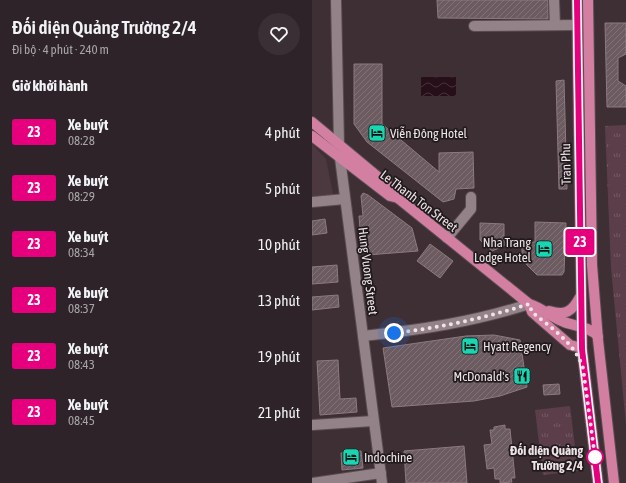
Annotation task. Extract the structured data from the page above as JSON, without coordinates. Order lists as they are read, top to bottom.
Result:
{
  "streets": {
    "main road": ["Tran Phu", "Le Thanh Ton Street"],
    "street": ["Hung Vuong Street"]
  },
  "crossings": [
    ["Le Thanh Ton Street", "Hung Vuong Street"]
  ],
  "places": {
    "hotel": [
      "Viễn Đông Hotel",
      "Nha Trang Lodge Hotel",
      "Hyatt Regency",
      "Indochine"
    ],
    "restaurant": ["McDonald's"],
    "other": ["Đối diện Quảng Trường 2/4"]
  },
  "lines": ["bus line 23"],
  "page": {
    "heading": [
      ["Đối diện Quảng Trường 2/4", "Đi bộ · 4 phút · 240 m"],
      "Giờ khởi hành"
    ],
    "on_map": "23",
    "list": [
      {
        "mark": "23",
        "name": "Xe buýt",
        "note": "08:28",
        "value": "4 phút"
      },
      {
        "mark": "23",
        "name": "Xe buýt",
        "note": "08:29",
        "value": "5 phút"
      },
      {
        "mark": "23",
        "name": "Xe buýt",
        "note": "08:34",
        "value": "10 phút"
      },
      {
        "mark": "23",
        "name": "Xe buýt",
        "note": "08:37",
        "value": "13 phút"
      },
      {
        "mark": "23",
        "name": "Xe buýt",
        "note": "08:43",
        "value": "19 phút"
      },
      {
        "mark": "23",
        "name": "Xe buýt",
        "note": "08:45",
        "value": "21 phút"
      }
    ]
  }
}
